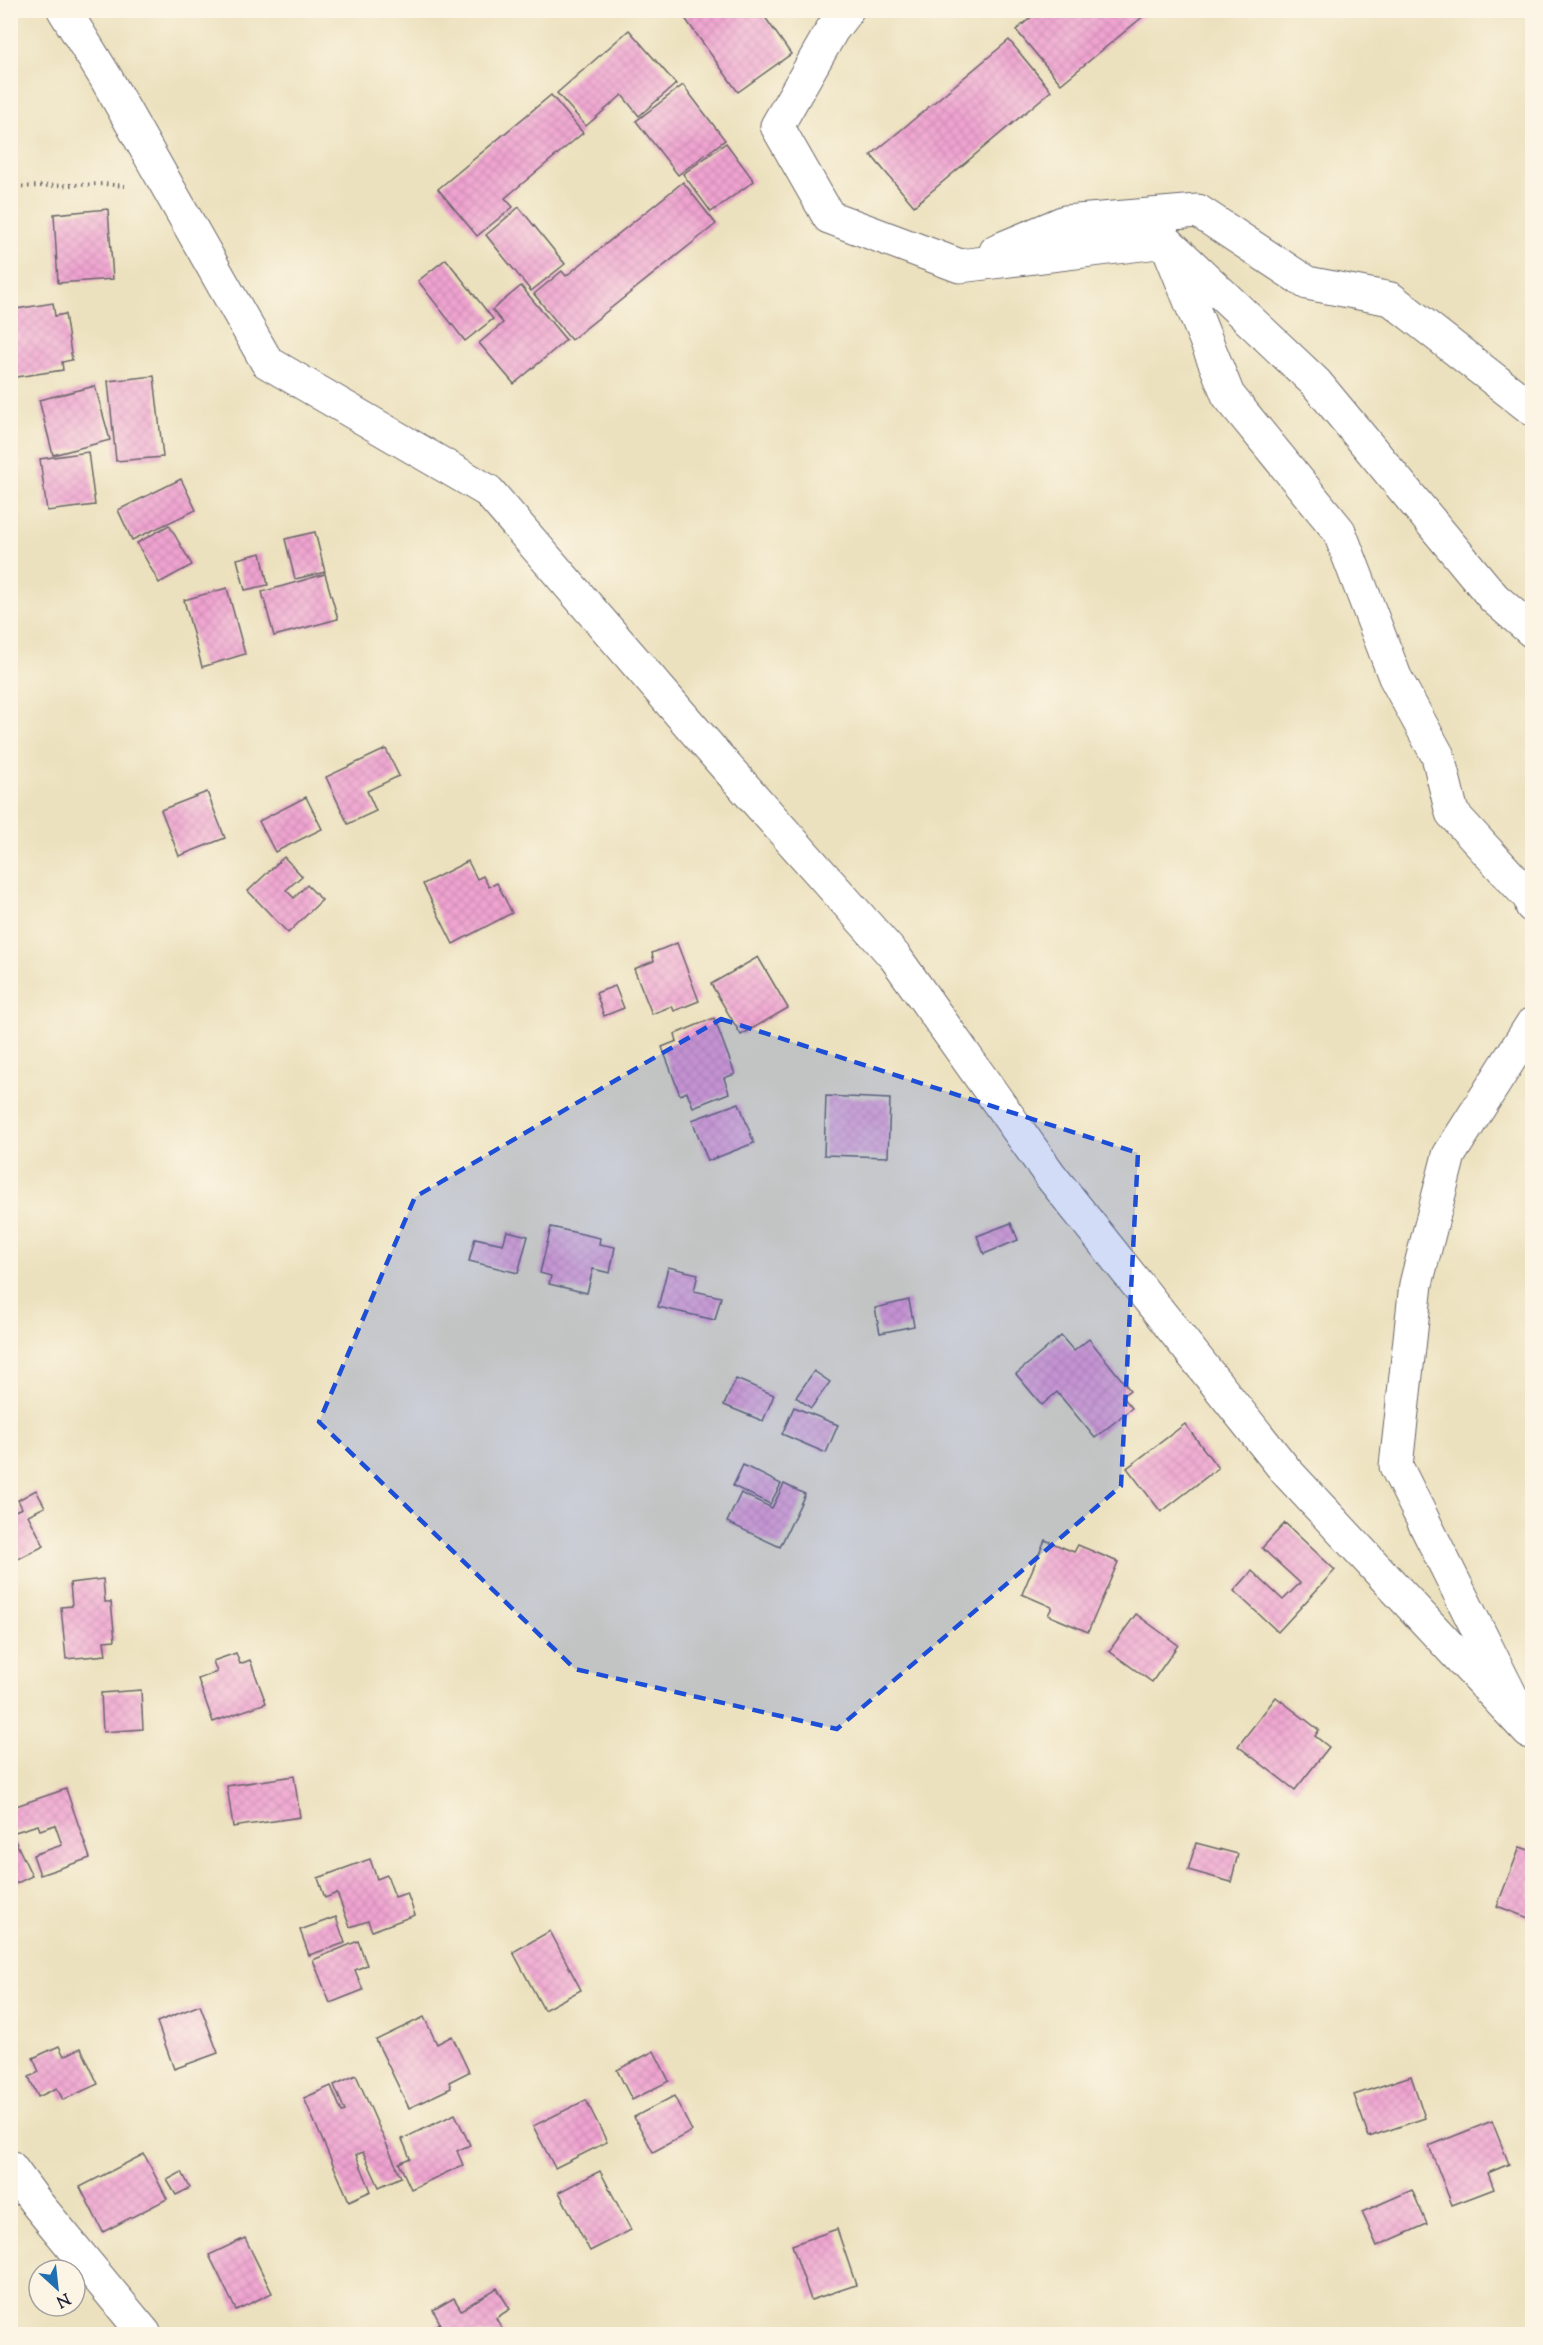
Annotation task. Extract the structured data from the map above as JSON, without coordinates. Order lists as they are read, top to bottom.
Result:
{
  "north": "bottom right"
}
